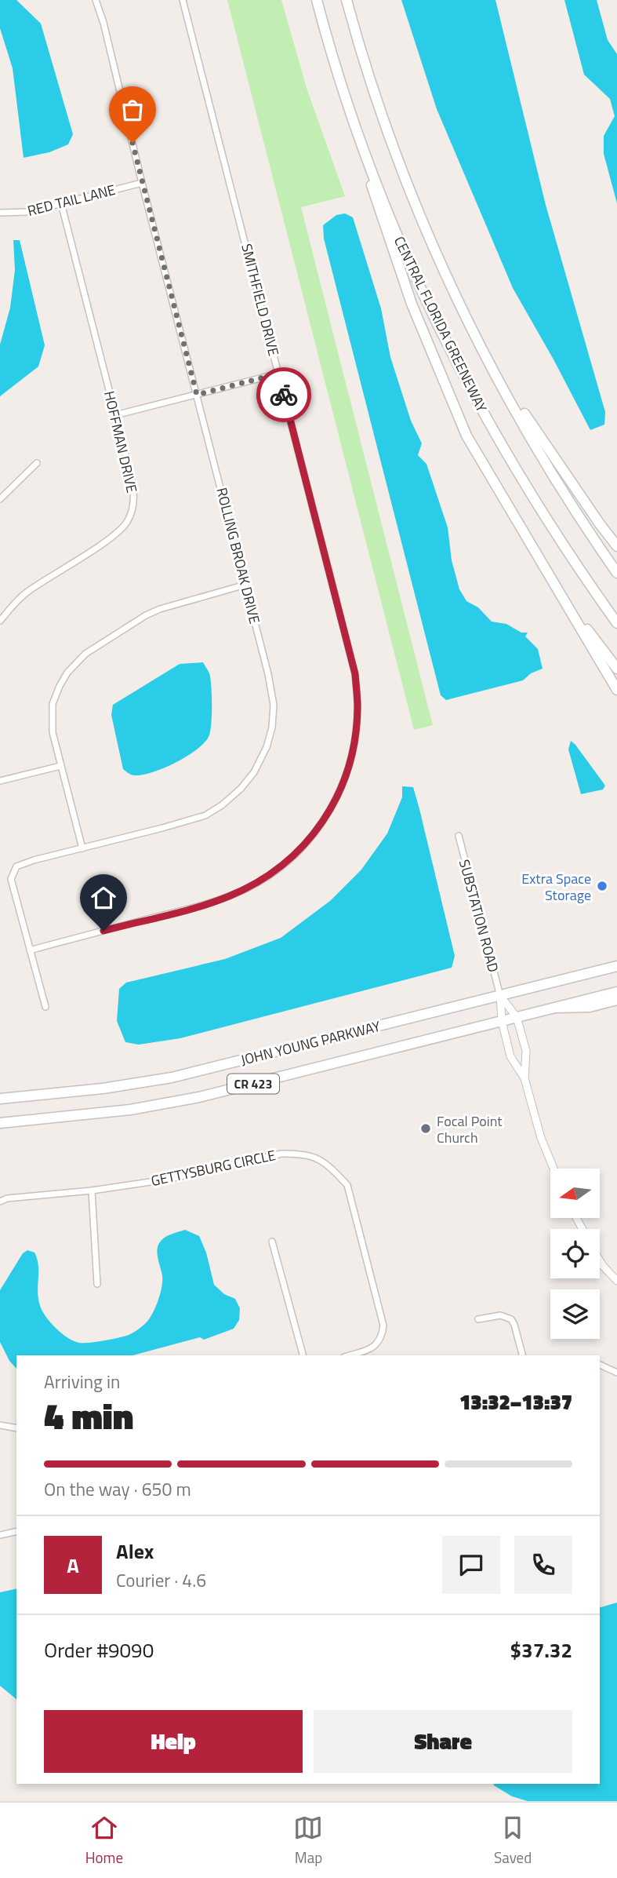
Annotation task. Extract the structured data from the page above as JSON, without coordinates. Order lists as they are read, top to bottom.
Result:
{
  "streets": {
    "highway": ["CENTRAL FLORIDA GREENEWAY", "JOHN YOUNG PARKWAY", "CR 423"],
    "street": [
      "RED TAIL LANE",
      "SMITHFIELD DRIVE",
      "HOFFMAN DRIVE",
      "ROLLING BROAK DRIVE",
      "SUBSTATION ROAD",
      "GETTYSBURG CIRCLE"
    ]
  },
  "crossings": [
    ["RED TAIL LANE", "HOFFMAN DRIVE"],
    ["RED TAIL LANE", "ROLLING BROAK DRIVE"],
    ["SMITHFIELD DRIVE", "ROLLING BROAK DRIVE"],
    ["SUBSTATION ROAD", "JOHN YOUNG PARKWAY"]
  ],
  "places": ["Extra Space Storage", "Focal Point Church"],
  "north": "left",
  "page": {
    "heading": ["4 min", "Arriving in", "13:32–13:37"],
    "panel": [
      "Alex",
      "Courier · 4.6",
      "Order #9090",
      "$37.32"
    ],
    "bar": "On the way · 650 m",
    "round": "A",
    "buttons": ["Help", "Share"],
    "tabs": ["Home", "Map", "Saved"]
  }
}
